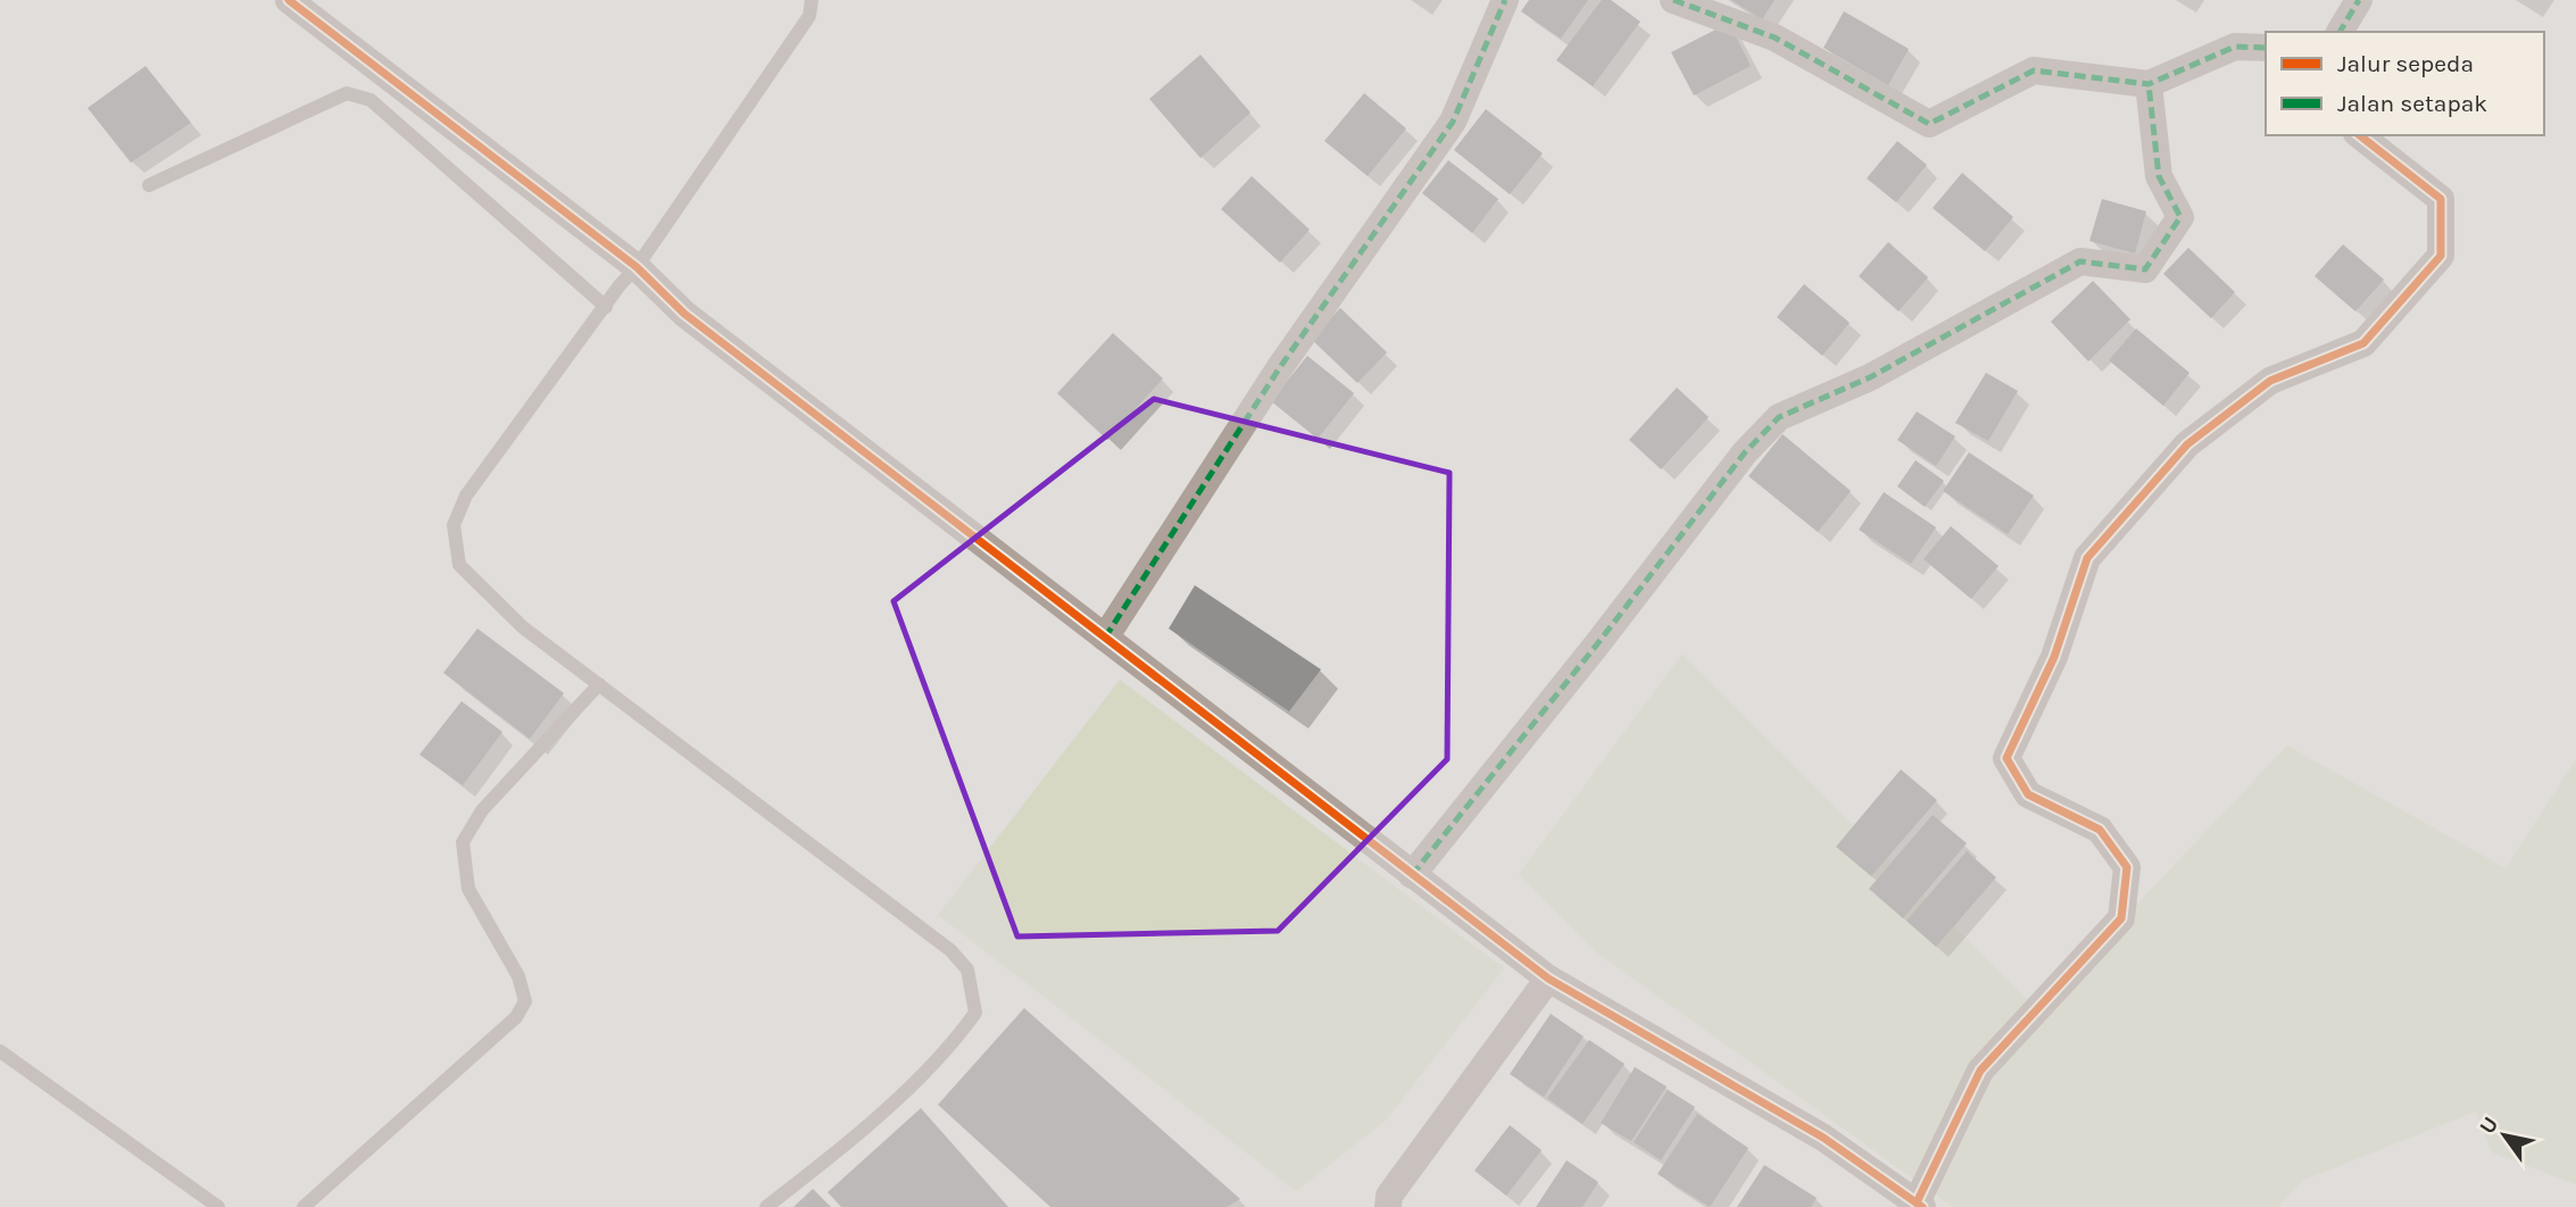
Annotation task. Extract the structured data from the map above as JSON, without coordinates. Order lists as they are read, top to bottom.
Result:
{
  "legend": ["Jalur sepeda", "Jalan setapak"],
  "north": "top left"
}
